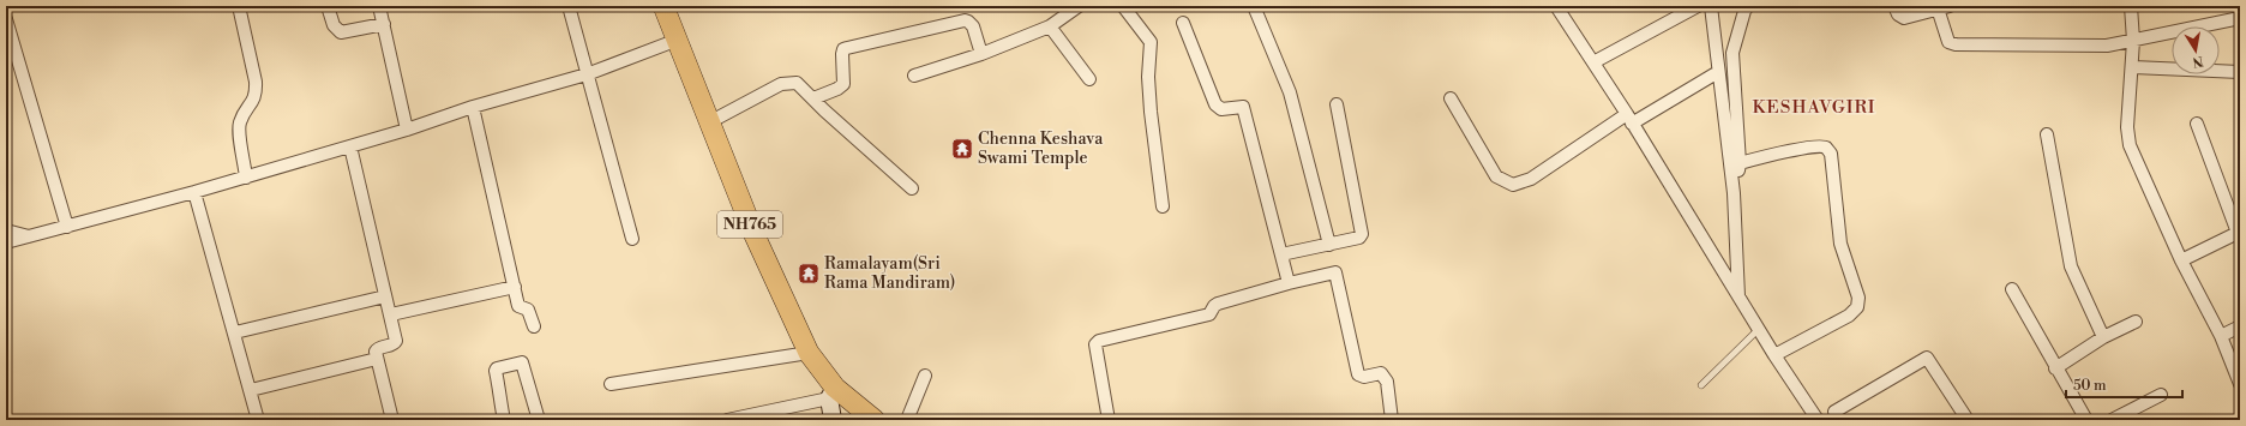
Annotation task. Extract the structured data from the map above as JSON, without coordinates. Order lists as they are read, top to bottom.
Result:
{
  "streets": {
    "highway": ["NH765"]
  },
  "districts": ["KESHAVGIRI"],
  "places": {
    "temple": ["Chenna Keshava Swami Temple", "Ramalayam(Sri Rama Mandiram)"]
  },
  "scale_bar": "50 m",
  "north": "bottom"
}
